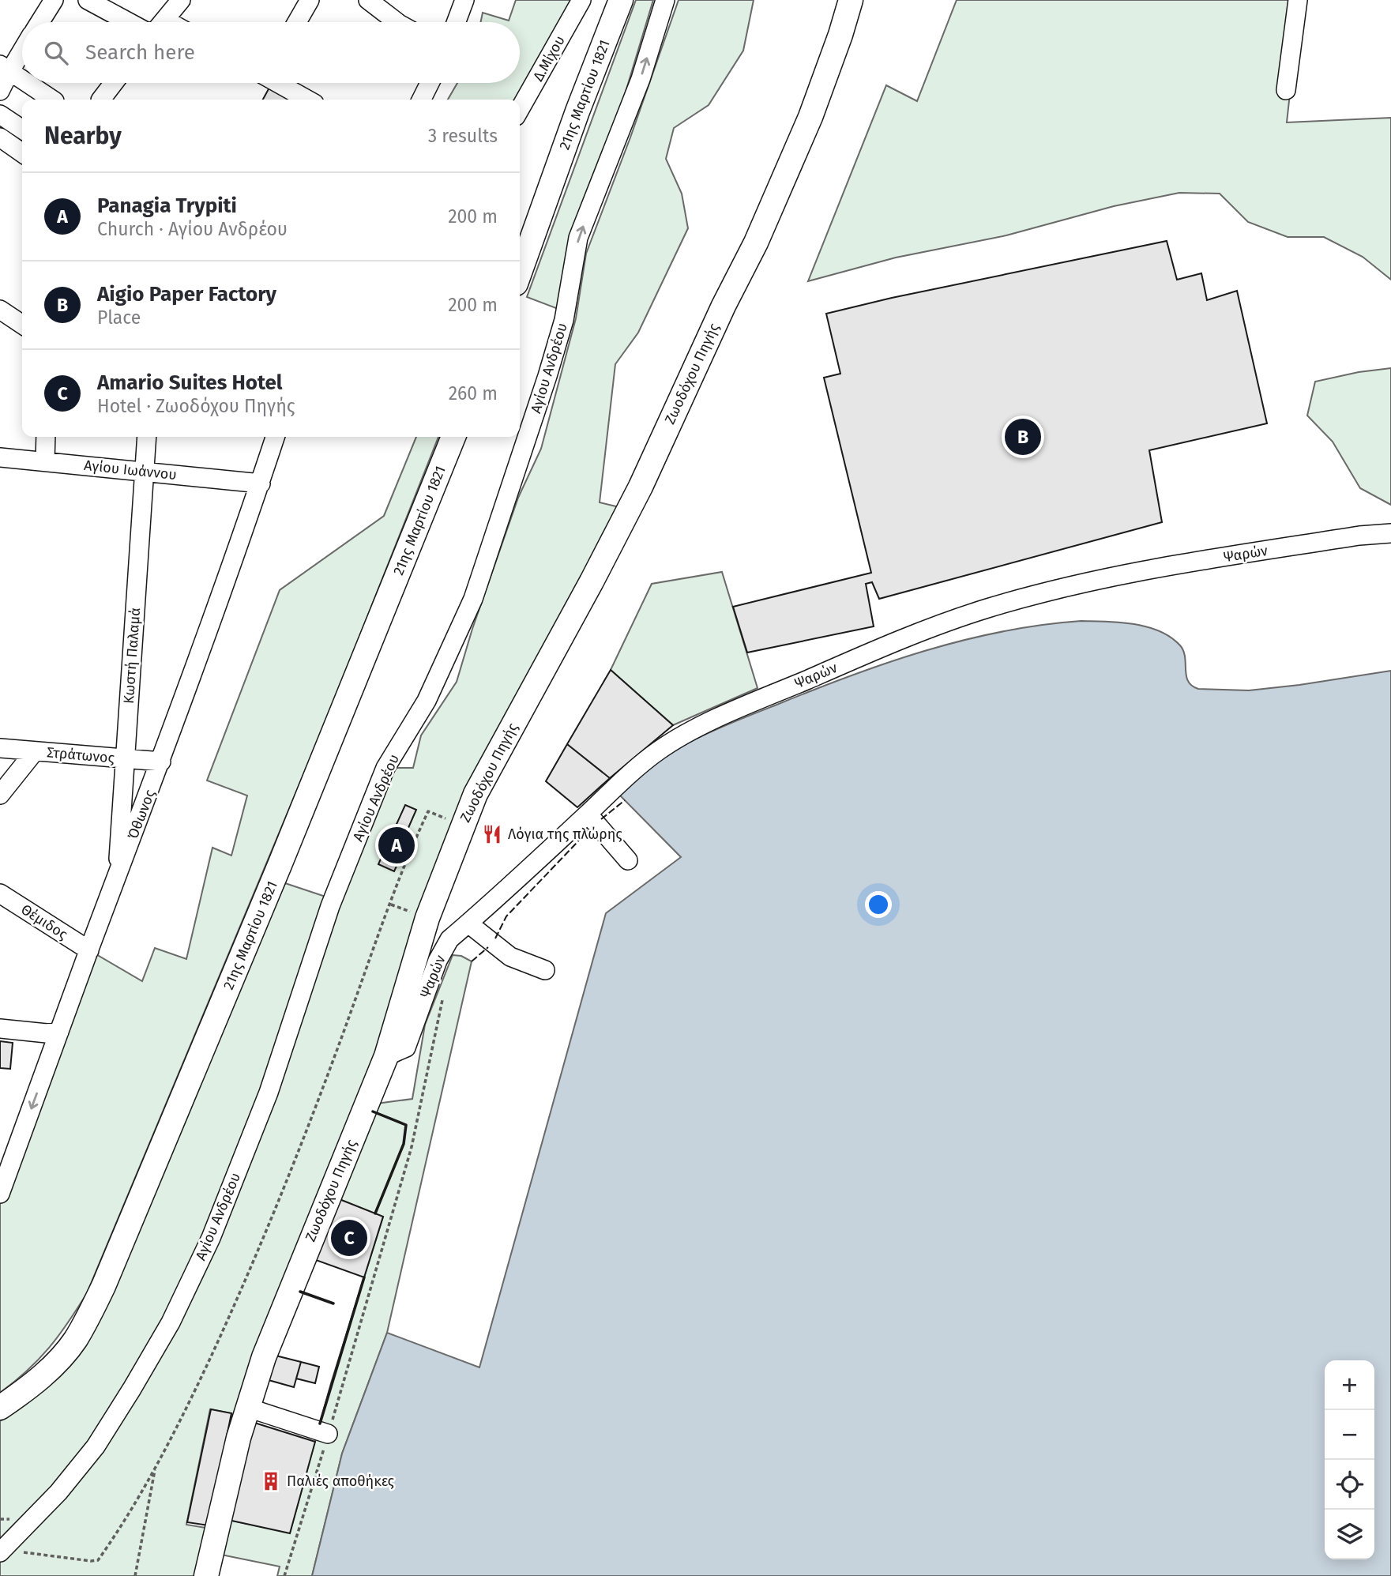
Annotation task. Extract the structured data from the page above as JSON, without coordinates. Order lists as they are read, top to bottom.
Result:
{
  "streets": {
    "main road": ["21ης Μαρτίου 1821", "Ζωοδόχου Πηγής"],
    "street": [
      "Δ.Μίχου",
      "Αγίου Ανδρέου",
      "Αγίου Ιωάννου",
      "Ψαρών",
      "Κωστή Παλαμά",
      "Στράτωνος",
      "Όθωνος",
      "Θέμιδος"
    ]
  },
  "crossings": [
    ["Ζωοδόχου Πηγής", "Ψαρών"],
    ["Αγίου Ιωάννου", "Κωστή Παλαμά"],
    ["Αγίου Ιωάννου", "Όθωνος"],
    ["Κωστή Παλαμά", "Στράτωνος"],
    ["Κωστή Παλαμά", "Όθωνος"],
    ["Στράτωνος", "Όθωνος"],
    ["Όθωνος", "Θέμιδος"]
  ],
  "one_way": ["Αγίου Ανδρέου"],
  "places": {
    "restaurant": ["Λόγια της πλώρης"],
    "building": ["Παλιές αποθήκες"]
  },
  "page": {
    "search": "Search here",
    "heading": ["Nearby", "3 results"],
    "list": [
      {
        "mark": "A",
        "name": "Panagia Trypiti",
        "note": "Church · Αγίου Ανδρέου",
        "value": "200 m"
      },
      {
        "mark": "B",
        "name": "Aigio Paper Factory",
        "note": "Place",
        "value": "200 m"
      },
      {
        "mark": "C",
        "name": "Amario Suites Hotel",
        "note": "Hotel · Ζωοδόχου Πηγής",
        "value": "260 m"
      }
    ],
    "pins": ["B", "A", "C"],
    "map_buttons": ["+", "−"]
  }
}
